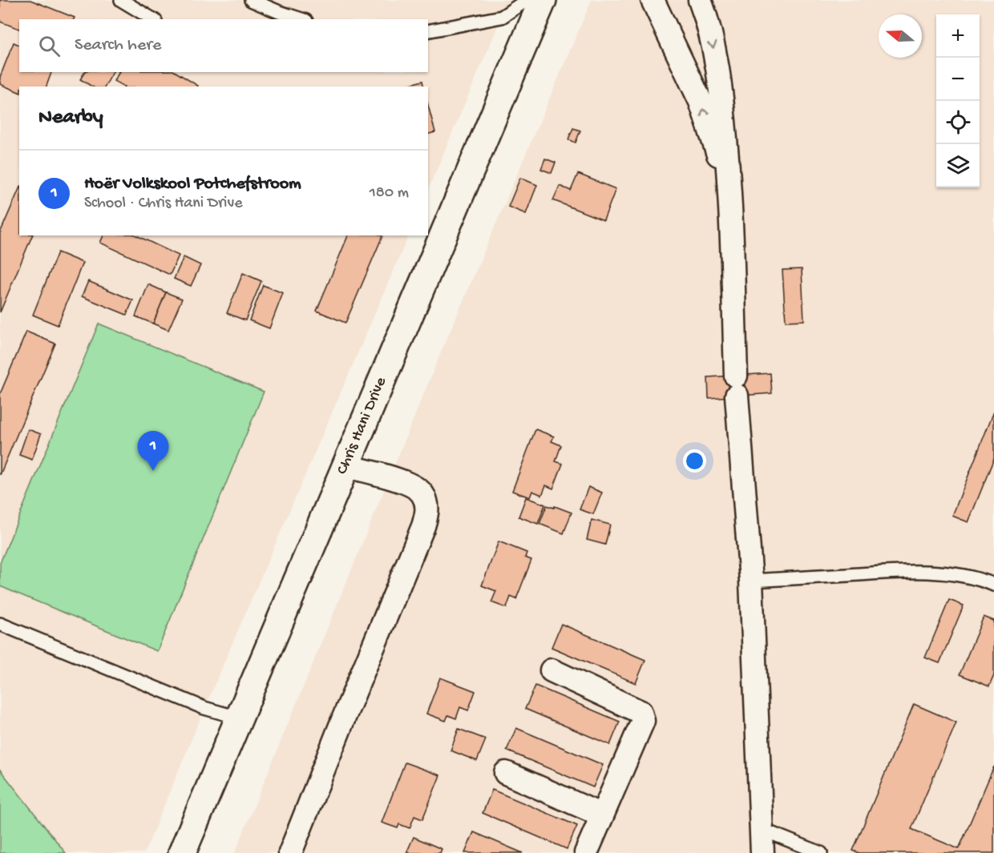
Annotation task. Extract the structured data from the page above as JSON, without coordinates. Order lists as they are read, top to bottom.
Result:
{
  "streets": {
    "street": ["Chris Hani Drive"]
  },
  "north": "left",
  "page": {
    "map_buttons": ["+", "−"],
    "search": "Search here",
    "heading": "Nearby",
    "list": [
      {
        "mark": "1",
        "name": "Hoër Volkskool Potchefstroom",
        "note": "School · Chris Hani Drive",
        "value": "180 m"
      }
    ],
    "pins": "1"
  }
}
